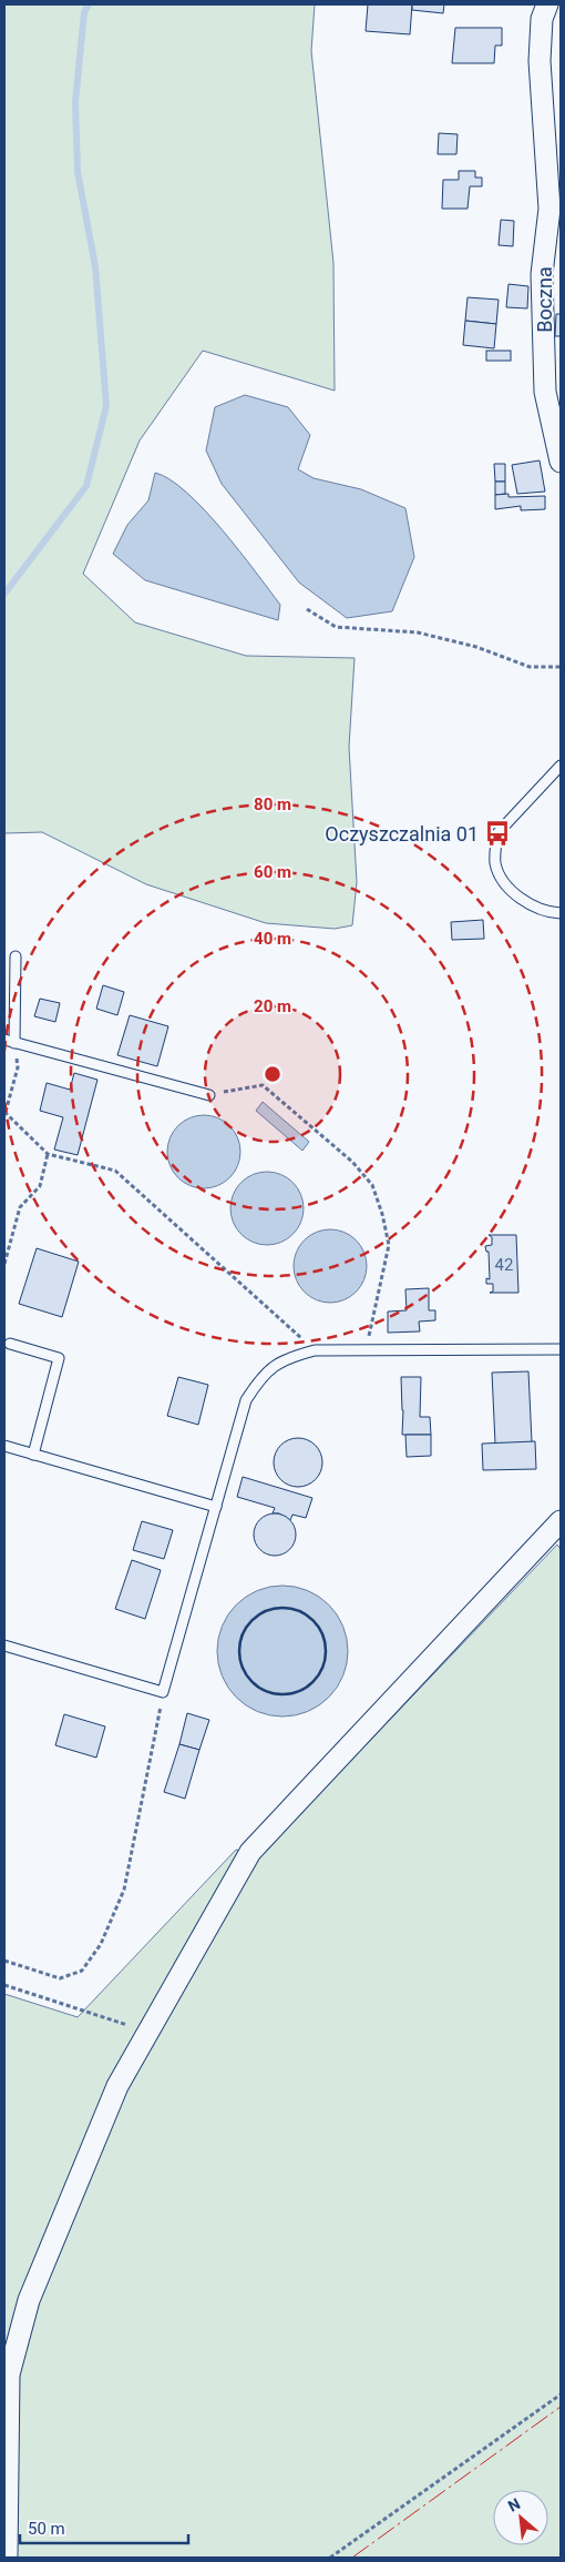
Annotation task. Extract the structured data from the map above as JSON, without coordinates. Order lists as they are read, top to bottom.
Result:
{
  "streets": {
    "street": ["Boczna"]
  },
  "places": {
    "bus stop": ["Oczyszczalnia 01"]
  },
  "house_numbers": ["42"],
  "scale_bar": "50 m",
  "north": "top left",
  "rings": [
    "80 m",
    "60 m",
    "40 m",
    "20 m"
  ]
}
